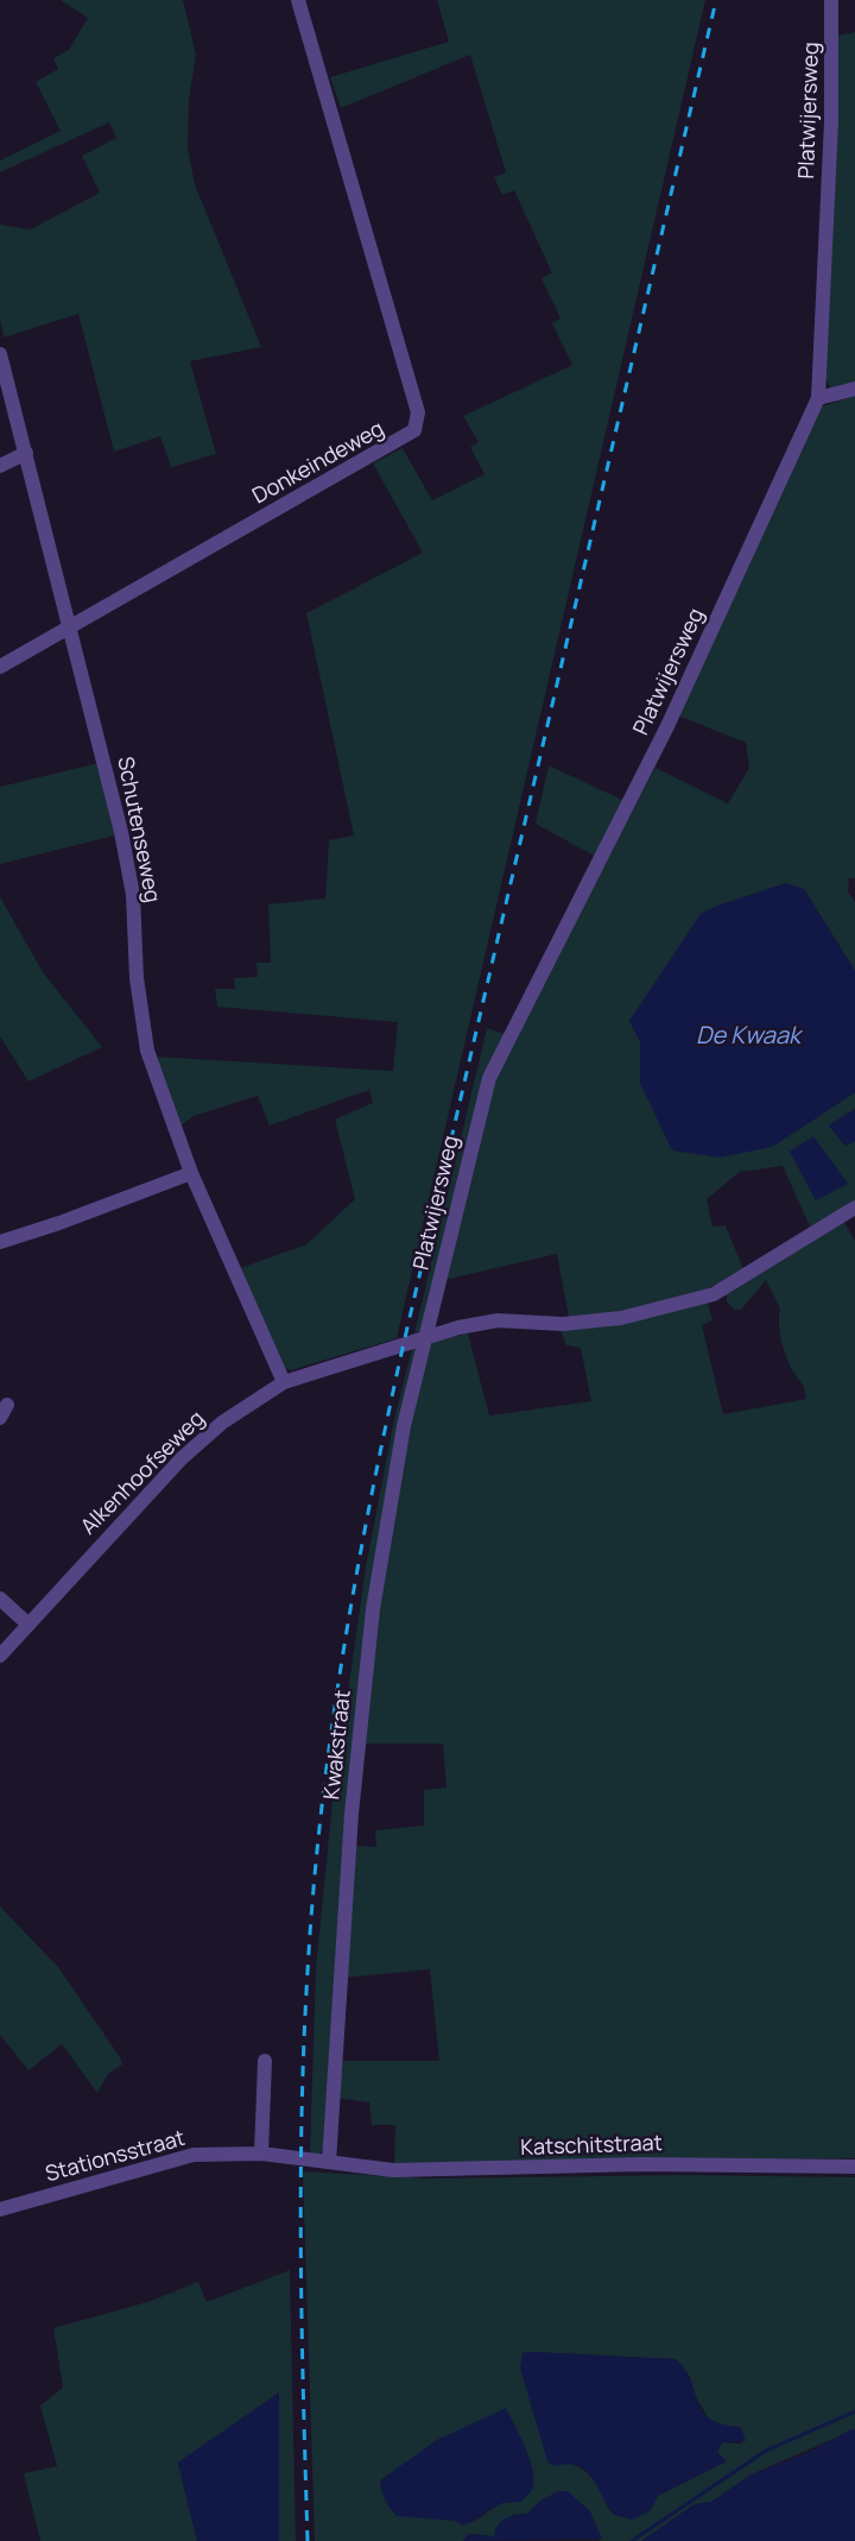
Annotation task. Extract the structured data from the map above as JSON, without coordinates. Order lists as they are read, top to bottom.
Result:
{
  "streets": {
    "street": [
      "Platwijersweg",
      "Donkeindeweg",
      "Schutenseweg",
      "Alkenhoofseweg",
      "Kwakstraat",
      "Katschitstraat",
      "Stationsstraat"
    ]
  },
  "crossings": [
    ["Platwijersweg", "Alkenhoofseweg"],
    ["Platwijersweg", "Kwakstraat"],
    ["Donkeindeweg", "Schutenseweg"],
    ["Schutenseweg", "Alkenhoofseweg"],
    ["Alkenhoofseweg", "Kwakstraat"],
    ["Kwakstraat", "Katschitstraat"],
    ["Kwakstraat", "Stationsstraat"],
    ["Katschitstraat", "Stationsstraat"]
  ],
  "water": ["De Kwaak"]
}
